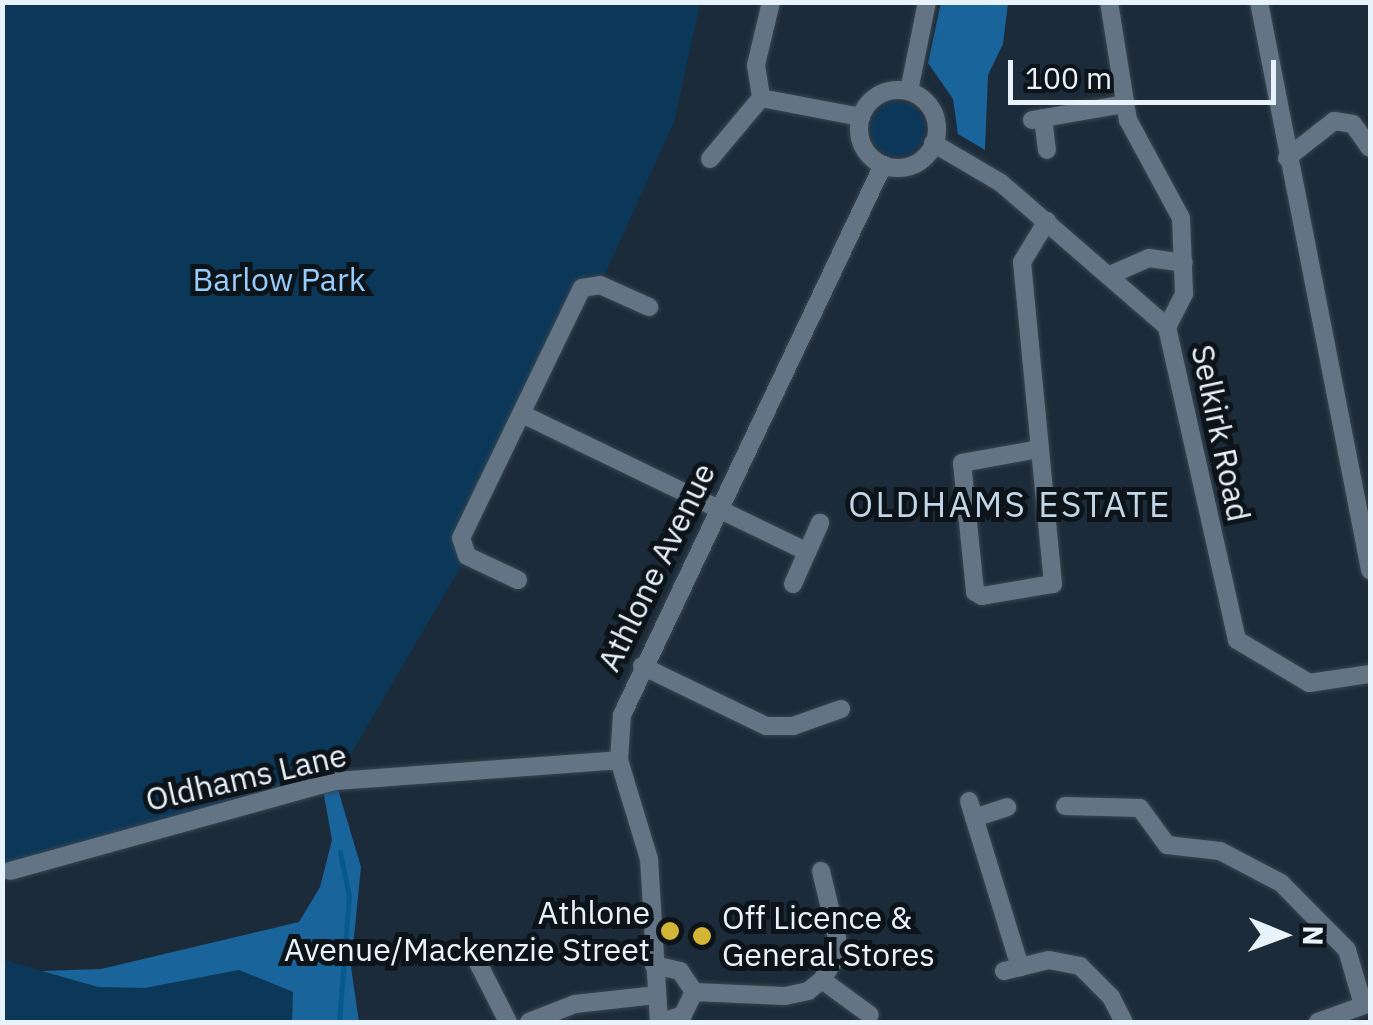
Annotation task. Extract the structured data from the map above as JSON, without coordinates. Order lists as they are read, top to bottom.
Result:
{
  "streets": {
    "street": ["Selkirk Road", "Athlone Avenue", "Oldhams Lane"]
  },
  "crossings": [
    ["Selkirk Road", "Athlone Avenue"],
    ["Athlone Avenue", "Oldhams Lane"]
  ],
  "districts": ["OLDHAMS ESTATE"],
  "parks": ["Barlow Park"],
  "places": ["Athlone Avenue/Mackenzie Street", "Off Licence & General Stores"],
  "scale_bar": "100 m",
  "north": "right"
}
